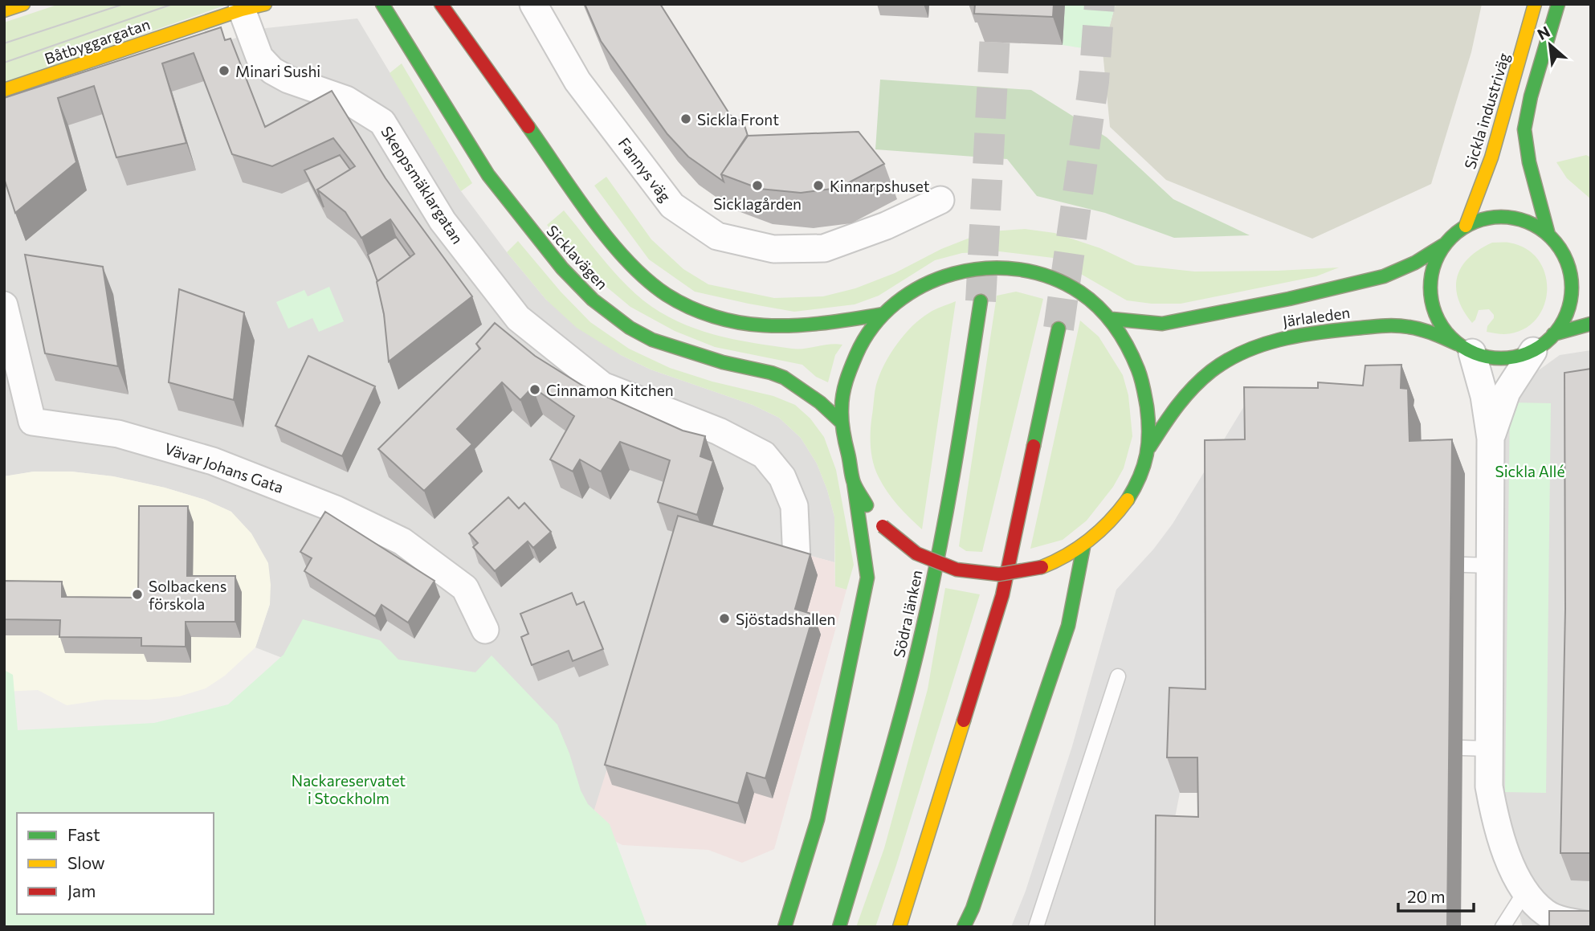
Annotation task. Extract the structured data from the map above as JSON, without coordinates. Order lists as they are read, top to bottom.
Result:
{
  "streets": {
    "main road": [
      "Båtbyggargatan",
      "Sickla industriväg",
      "Sicklavägen",
      "Järlaleden",
      "Södra länken"
    ],
    "street": ["Fannys väg", "Skeppsmäklargatan", "Vävar Johans Gata"]
  },
  "crossings": [
    ["Båtbyggargatan", "Skeppsmäklargatan"],
    ["Sickla industriväg", "Järlaleden"]
  ],
  "parks": ["Sickla Allé", "Nackareservatet i Stockholm"],
  "places": [
    "Minari Sushi",
    "Sickla Front",
    "Sicklagården",
    "Kinnarpshuset",
    "Cinnamon Kitchen",
    "Solbackens förskola",
    "Sjöstadshallen"
  ],
  "legend": ["Fast", "Slow", "Jam"],
  "scale_bar": "20 m",
  "north": "top left"
}
